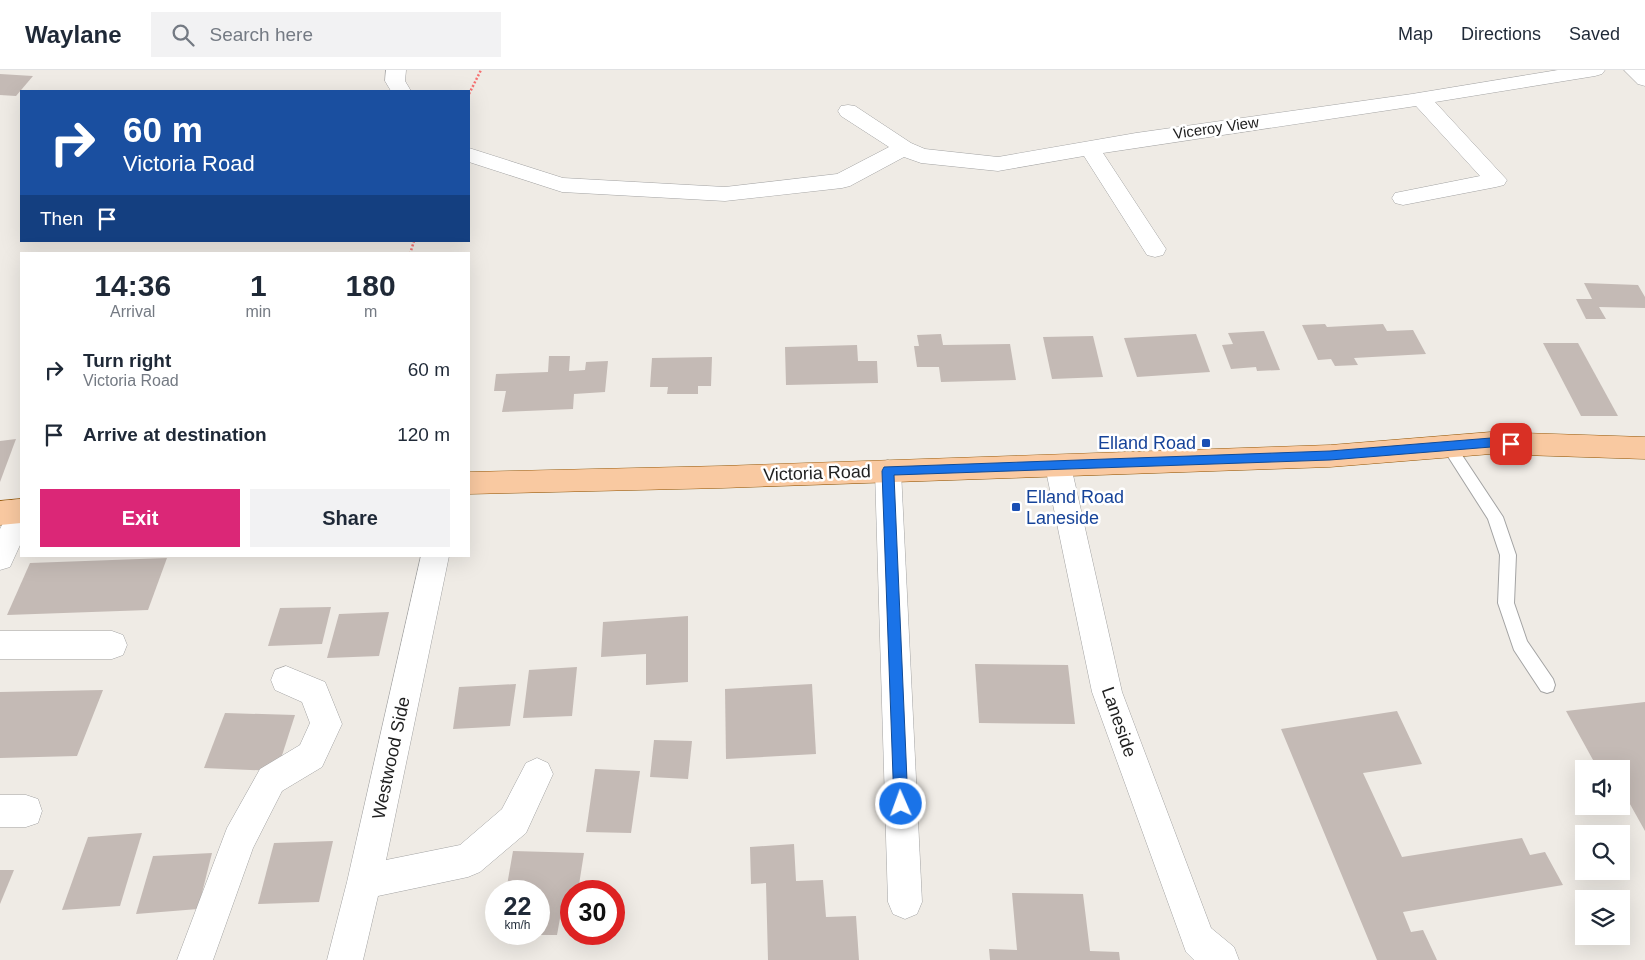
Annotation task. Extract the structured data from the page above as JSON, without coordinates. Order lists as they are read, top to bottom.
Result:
{
  "streets": {
    "main road": ["Victoria Road"],
    "street": ["Viceroy View", "Laneside", "Westwood Side"]
  },
  "crossings": [
    ["Victoria Road", "Laneside"]
  ],
  "places": {
    "transit": ["Elland Road", "Elland Road Laneside"]
  },
  "page": {
    "header": "Waylane",
    "search": "Search here",
    "nav": ["Map", "Directions", "Saved"],
    "turn": ["60 m", "Victoria Road"],
    "then": "Then",
    "eta": [
      "14:36",
      "Arrival",
      "1",
      "min",
      "180",
      "m"
    ],
    "list": [
      {
        "name": "Turn right",
        "note": "Victoria Road",
        "value": "60 m"
      },
      {
        "name": "Arrive at destination",
        "value": "120 m"
      }
    ],
    "buttons": ["Exit", "Share"],
    "speed": "22 km/h",
    "limit": "30"
  }
}
